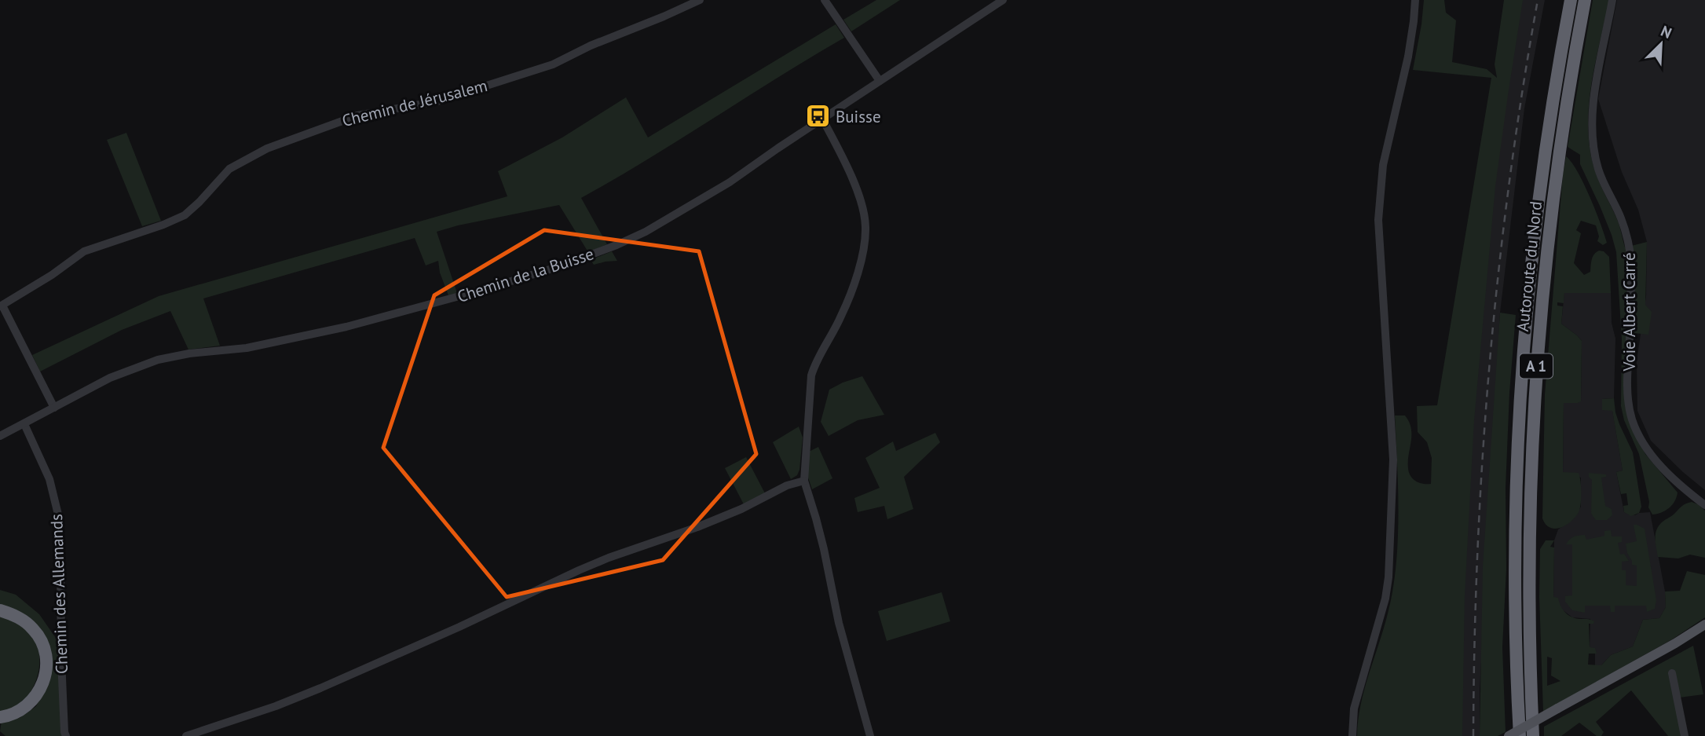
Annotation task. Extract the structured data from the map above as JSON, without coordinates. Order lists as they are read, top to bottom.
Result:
{
  "streets": {
    "highway": ["Autoroute du Nord", "A 1"],
    "street": [
      "Chemin de Jérusalem",
      "Chemin de la Buisse",
      "Voie Albert Carré",
      "Chemin des Allemands"
    ]
  },
  "crossings": [
    ["Chemin de la Buisse", "Chemin des Allemands"]
  ],
  "places": {
    "bus stop": ["Buisse"]
  },
  "north": "top right"
}
